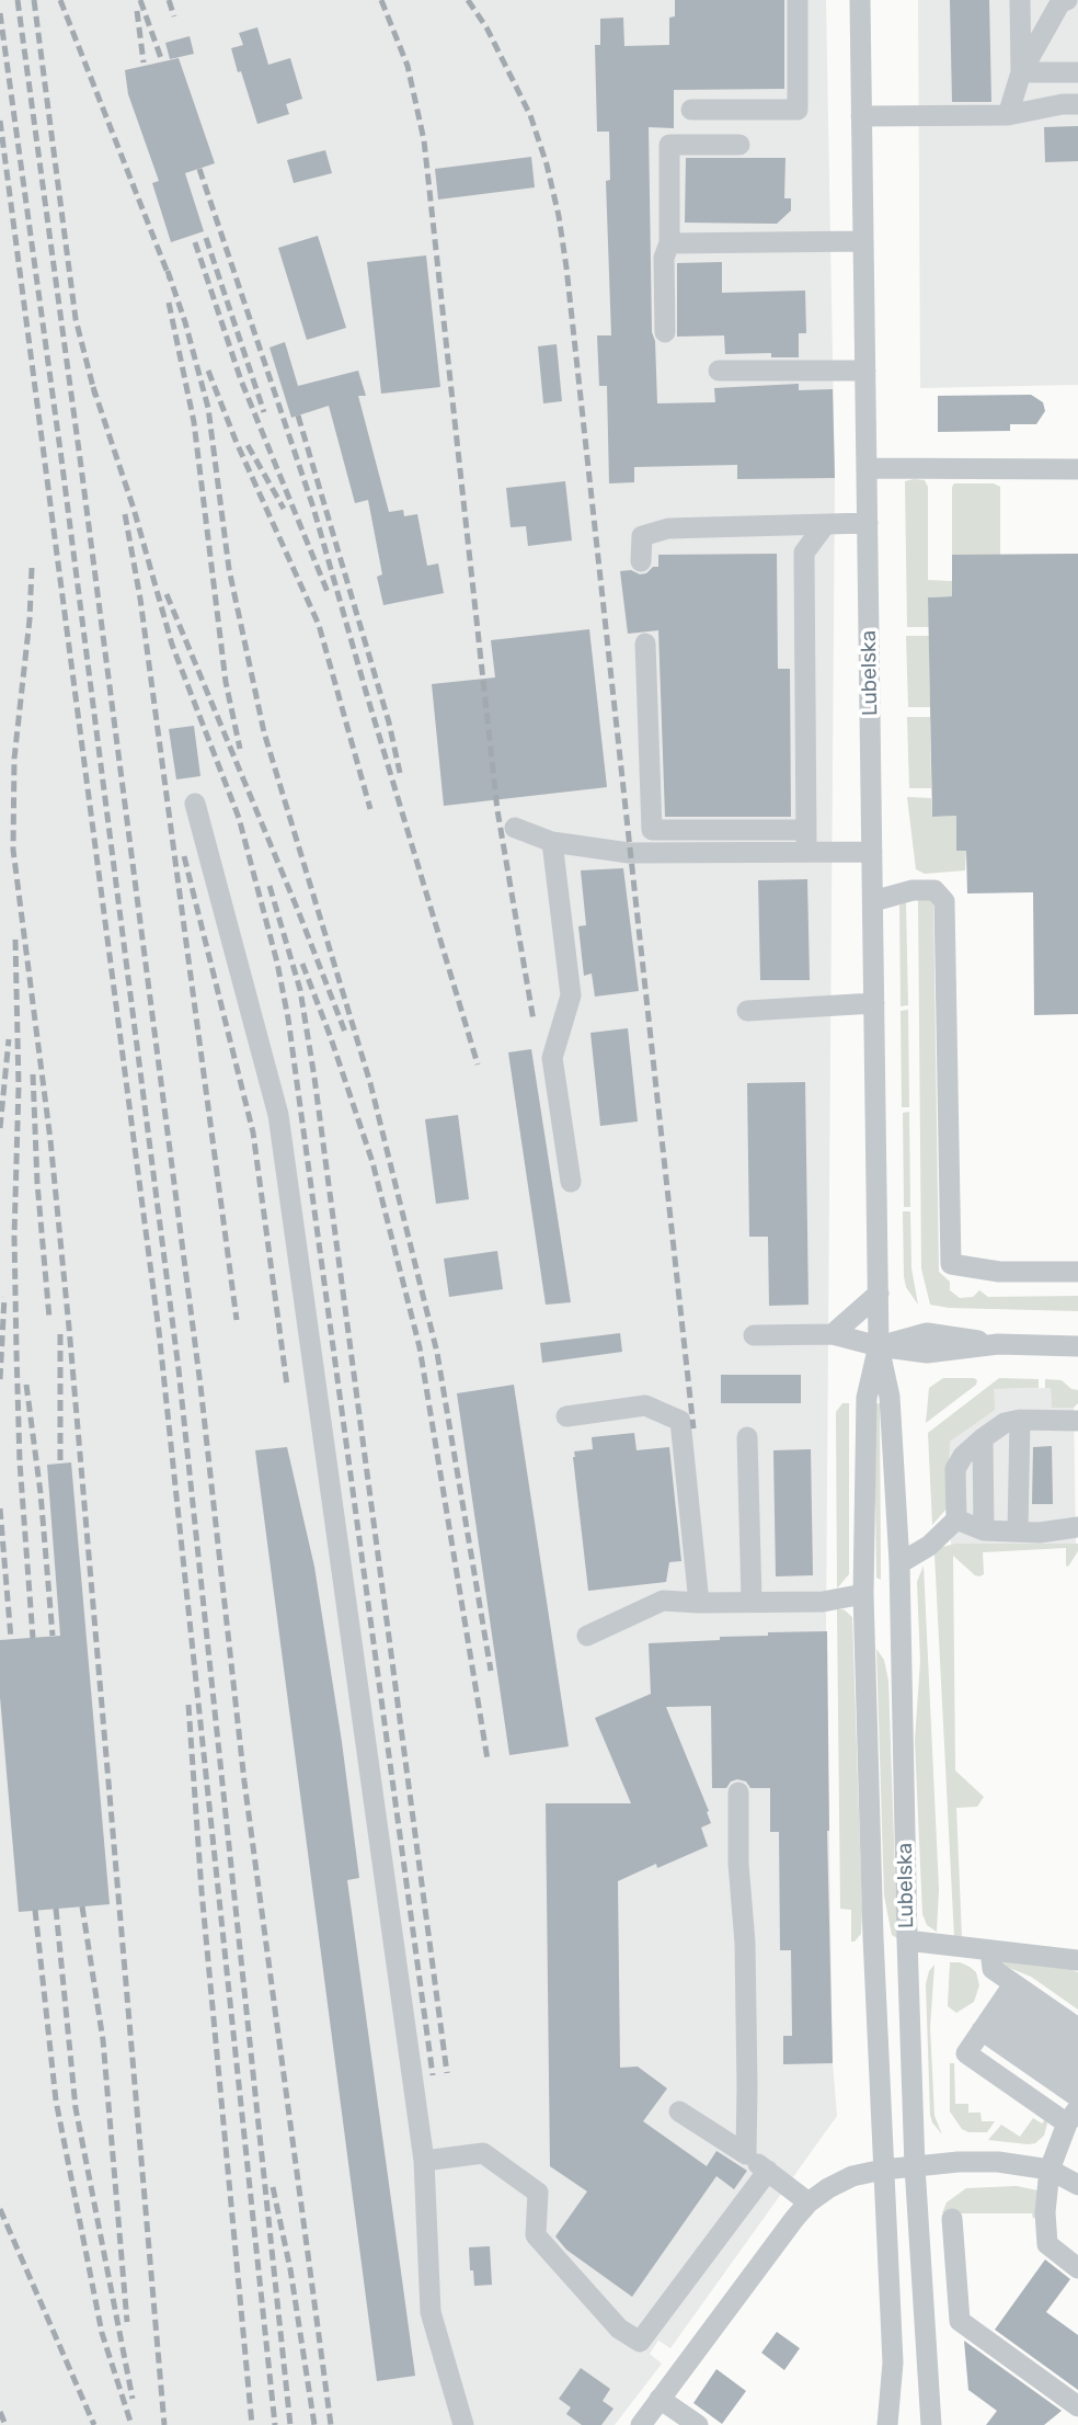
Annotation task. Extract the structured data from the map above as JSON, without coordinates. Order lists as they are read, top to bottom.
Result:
{
  "streets": {
    "street": ["Lubelska"]
  }
}
